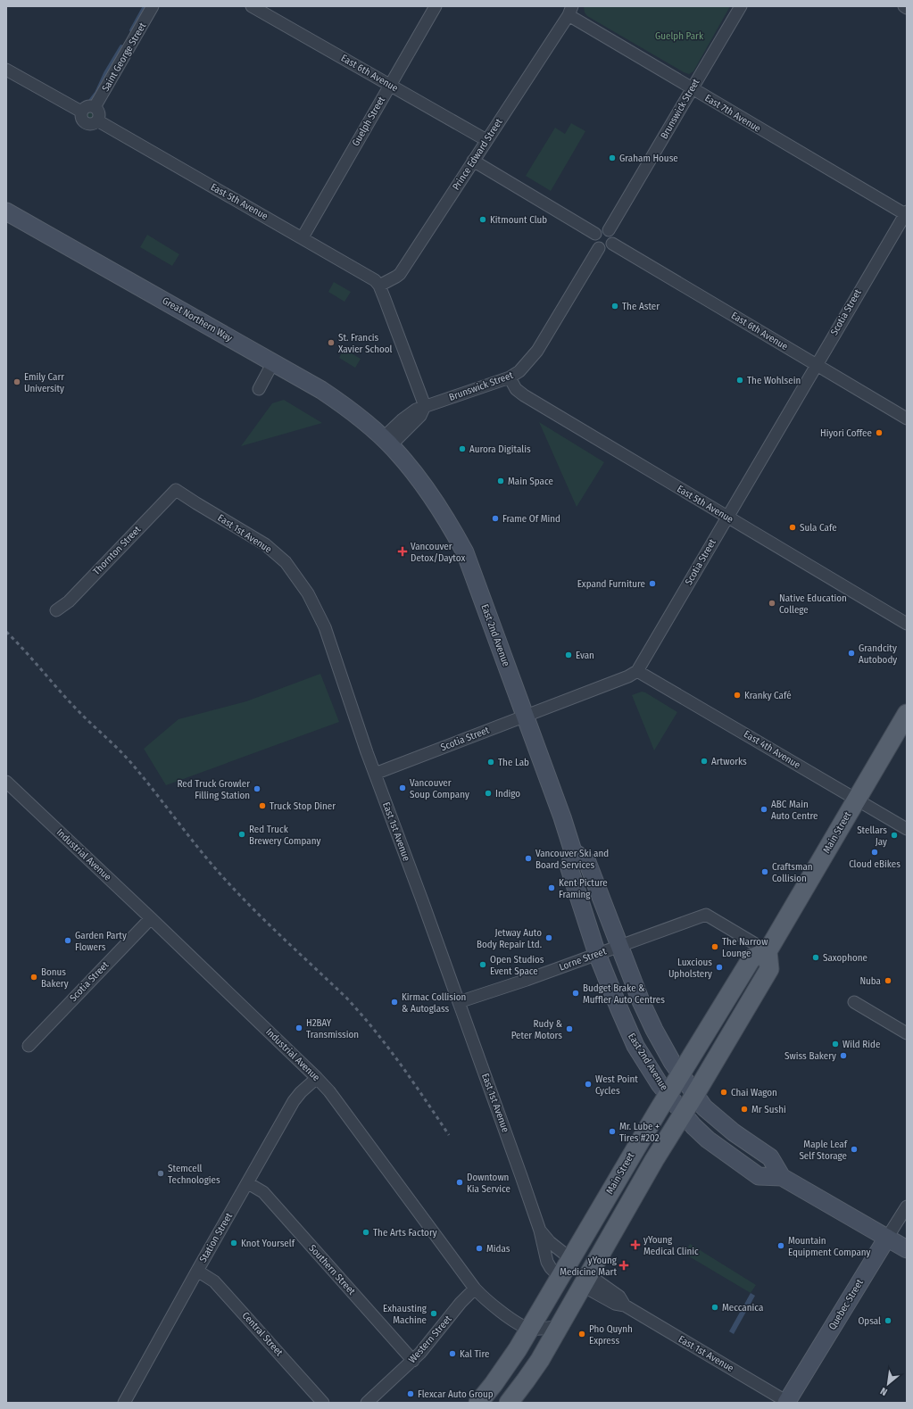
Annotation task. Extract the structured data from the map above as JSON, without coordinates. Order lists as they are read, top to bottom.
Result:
{
  "streets": {
    "main road": [
      "Great Northern Way",
      "East 2nd Avenue",
      "Main Street",
      "Quebec Street"
    ],
    "street": [
      "Saint George Street",
      "East 6th Avenue",
      "Brunswick Street",
      "East 7th Avenue",
      "Guelph Street",
      "Prince Edward Street",
      "East 5th Avenue",
      "Scotia Street",
      "East 1st Avenue",
      "Thornton Street",
      "East 4th Avenue",
      "Industrial Avenue",
      "Lorne Street",
      "Station Street",
      "Southern Street",
      "Central Street",
      "Western Street"
    ]
  },
  "crossings": [
    ["Saint George Street", "East 5th Avenue"],
    ["East 6th Avenue", "Brunswick Street"],
    ["East 6th Avenue", "Guelph Street"],
    ["East 6th Avenue", "Prince Edward Street"],
    ["East 6th Avenue", "Scotia Street"],
    ["Brunswick Street", "East 7th Avenue"],
    ["Brunswick Street", "East 5th Avenue"],
    ["East 7th Avenue", "Prince Edward Street"],
    ["East 7th Avenue", "Scotia Street"],
    ["Guelph Street", "East 5th Avenue"],
    ["Prince Edward Street", "East 5th Avenue"],
    ["East 5th Avenue", "Scotia Street"],
    ["Scotia Street", "East 1st Avenue"],
    ["Scotia Street", "East 2nd Avenue"],
    ["Scotia Street", "East 4th Avenue"],
    ["Scotia Street", "Industrial Avenue"],
    ["Great Northern Way", "East 2nd Avenue"],
    ["East 1st Avenue", "Thornton Street"],
    ["East 1st Avenue", "Main Street"],
    ["East 1st Avenue", "Lorne Street"],
    ["East 1st Avenue", "Quebec Street"],
    ["East 2nd Avenue", "Main Street"],
    ["East 2nd Avenue", "Lorne Street"],
    ["East 2nd Avenue", "Quebec Street"],
    ["East 4th Avenue", "Main Street"],
    ["Main Street", "Industrial Avenue"],
    ["Main Street", "Lorne Street"],
    ["Industrial Avenue", "Station Street"],
    ["Industrial Avenue", "Western Street"],
    ["Station Street", "Southern Street"],
    ["Station Street", "Central Street"],
    ["Southern Street", "Western Street"]
  ],
  "parks": ["Guelph Park"],
  "places": {
    "other": [
      "Graham House",
      "Kitmount Club",
      "The Aster",
      "St. Francis Xavier School",
      "The Wohlsein",
      "Emily Carr University",
      "Hiyori Coffee",
      "Aurora Digitalis",
      "Main Space",
      "Frame Of Mind",
      "Sula Cafe",
      "Expand Furniture",
      "Native Education College",
      "Grandcity Autobody",
      "Evan",
      "Kranky Café",
      "Artworks",
      "The Lab",
      "Vancouver Soup Company",
      "Red Truck Growler Filling Station",
      "Indigo",
      "Truck Stop Diner",
      "ABC Main Auto Centre",
      "Red Truck Brewery Company",
      "Stellars Jay",
      "Cloud eBikes",
      "Vancouver Ski and Board Services",
      "Craftsman Collision",
      "Kent Picture Framing",
      "Jetway Auto Body Repair Ltd.",
      "Garden Party Flowers",
      "The Narrow Lounge",
      "Saxophone",
      "Open Studios Event Space",
      "Luxcious Upholstery",
      "Bonus Bakery",
      "Nuba",
      "Budget Brake & Muffler Auto Centres",
      "Kirmac Collision & Autoglass",
      "H2BAY Transmission",
      "Rudy & Peter Motors",
      "Wild Ride",
      "Swiss Bakery",
      "West Point Cycles",
      "Chai Wagon",
      "Mr Sushi",
      "Mr. Lube + Tires #202",
      "Maple Leaf Self Storage",
      "Stemcell Technologies",
      "Downtown Kia Service",
      "The Arts Factory",
      "Knot Yourself",
      "Mountain Equipment Company",
      "Midas",
      "Meccanica",
      "Exhausting Machine",
      "Opsal",
      "Pho Quynh Express",
      "Kal Tire",
      "Flexcar Auto Group"
    ],
    "health": ["Vancouver Detox/Daytox", "yYoung Medical Clinic", "yYoung Medicine Mart"]
  },
  "north": "bottom left"
}
